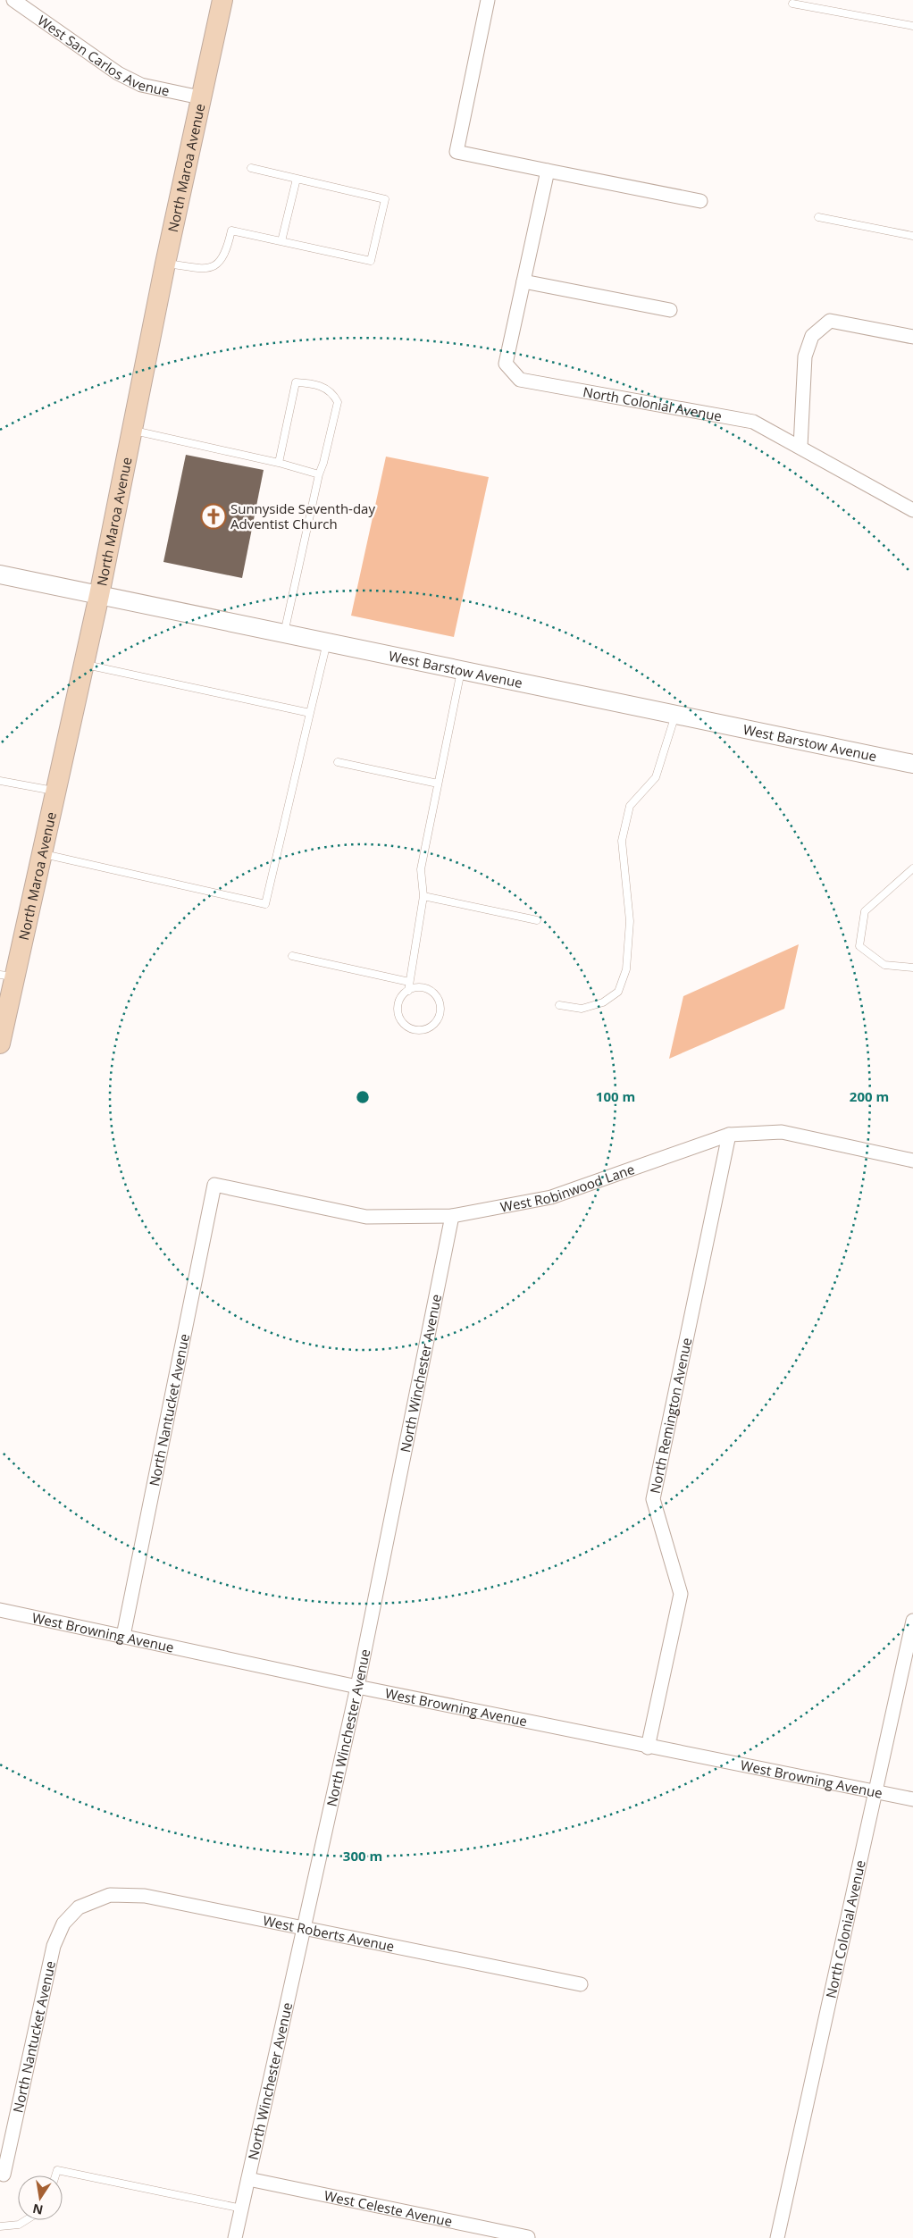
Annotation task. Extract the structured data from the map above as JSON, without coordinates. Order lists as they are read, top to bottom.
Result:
{
  "streets": {
    "main road": ["North Maroa Avenue"],
    "street": [
      "West San Carlos Avenue",
      "North Colonial Avenue",
      "West Barstow Avenue",
      "West Robinwood Lane",
      "North Winchester Avenue",
      "North Nantucket Avenue",
      "North Remington Avenue",
      "West Browning Avenue",
      "West Roberts Avenue",
      "West Celeste Avenue"
    ]
  },
  "crossings": [
    ["West San Carlos Avenue", "North Maroa Avenue"],
    ["North Maroa Avenue", "West Barstow Avenue"],
    ["North Colonial Avenue", "West Browning Avenue"],
    ["West Robinwood Lane", "North Winchester Avenue"],
    ["West Robinwood Lane", "North Nantucket Avenue"],
    ["West Robinwood Lane", "North Remington Avenue"],
    ["North Winchester Avenue", "West Browning Avenue"],
    ["North Winchester Avenue", "West Roberts Avenue"],
    ["North Winchester Avenue", "West Celeste Avenue"],
    ["North Nantucket Avenue", "West Browning Avenue"],
    ["North Nantucket Avenue", "West Roberts Avenue"],
    ["North Remington Avenue", "West Browning Avenue"]
  ],
  "places": {
    "church": ["Sunnyside Seventh-day Adventist Church"]
  },
  "north": "bottom",
  "rings": ["100 m", "200 m", "300 m"]
}
